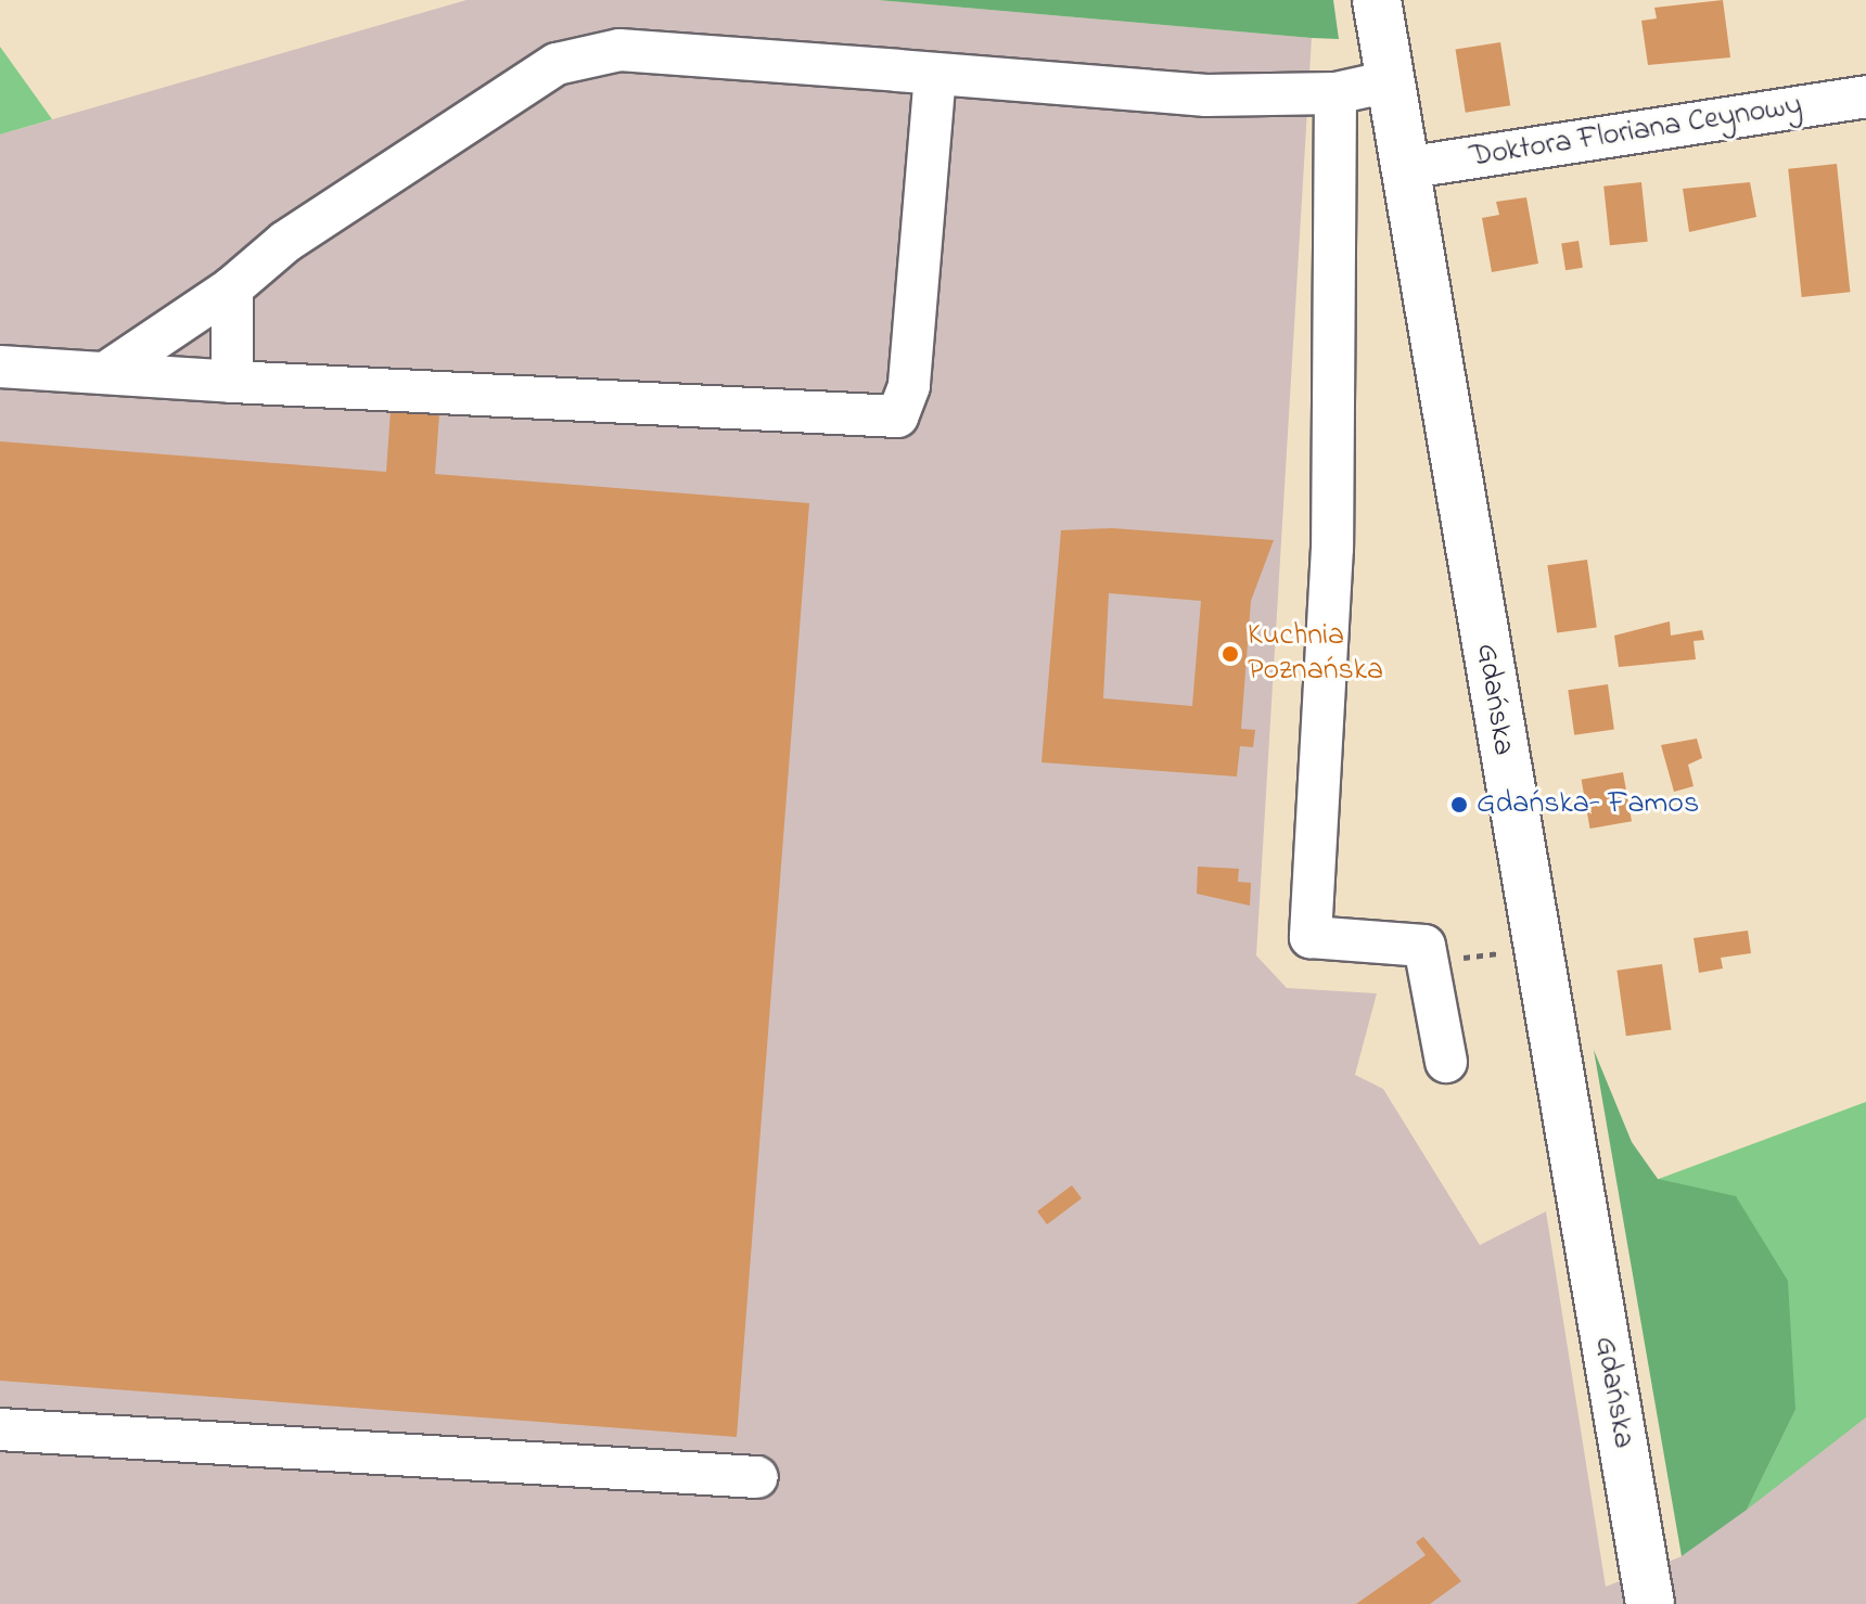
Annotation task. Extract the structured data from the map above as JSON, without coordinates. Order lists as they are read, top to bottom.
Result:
{
  "streets": {
    "main road": ["Gdańska"],
    "street": ["Doktora Floriana Ceynowy"]
  },
  "crossings": [
    ["Doktora Floriana Ceynowy", "Gdańska"]
  ],
  "places": ["Kuchnia Poznańska", "Gdańska- Famos"]
}
